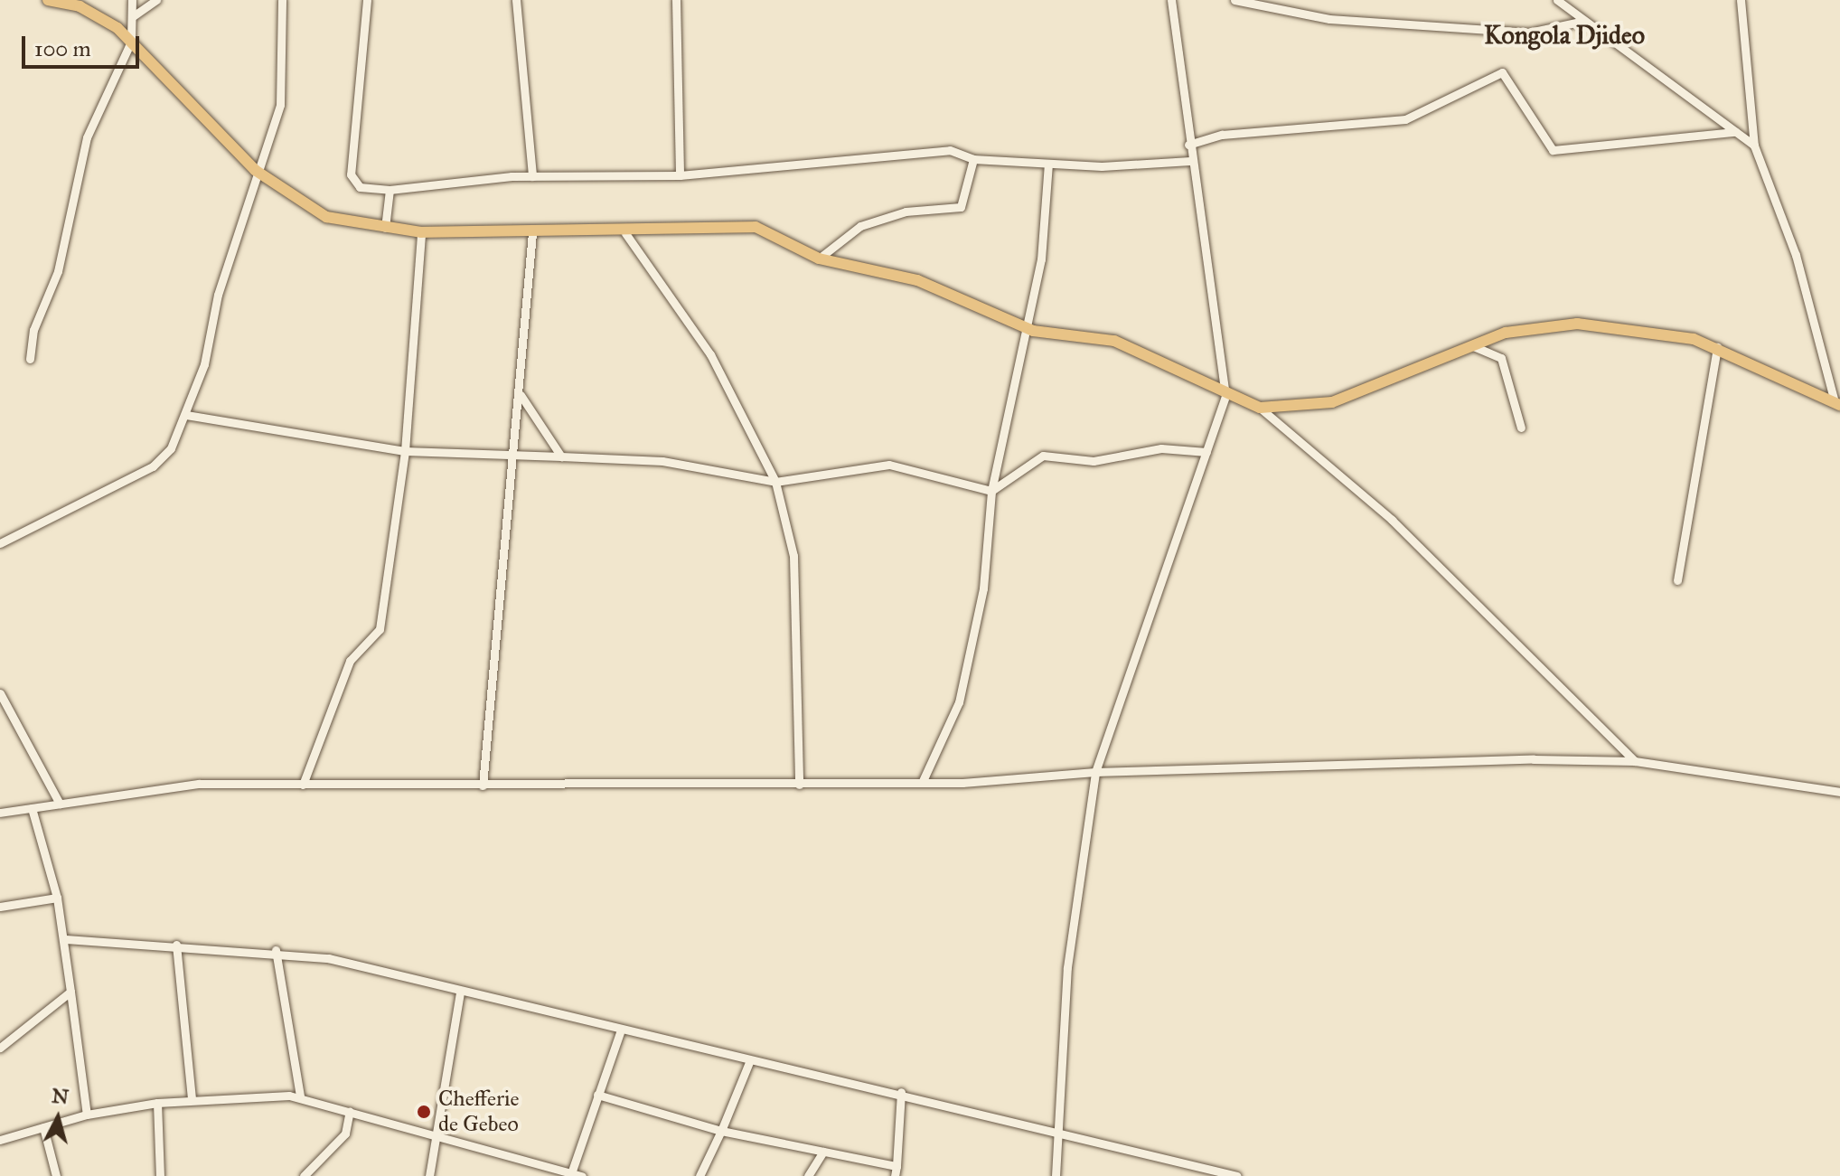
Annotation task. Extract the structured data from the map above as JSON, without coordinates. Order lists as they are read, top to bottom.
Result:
{
  "districts": ["Kongola Djideo"],
  "places": ["Chefferie de Gebeo"],
  "scale_bar": "100 m",
  "north": "top"
}
